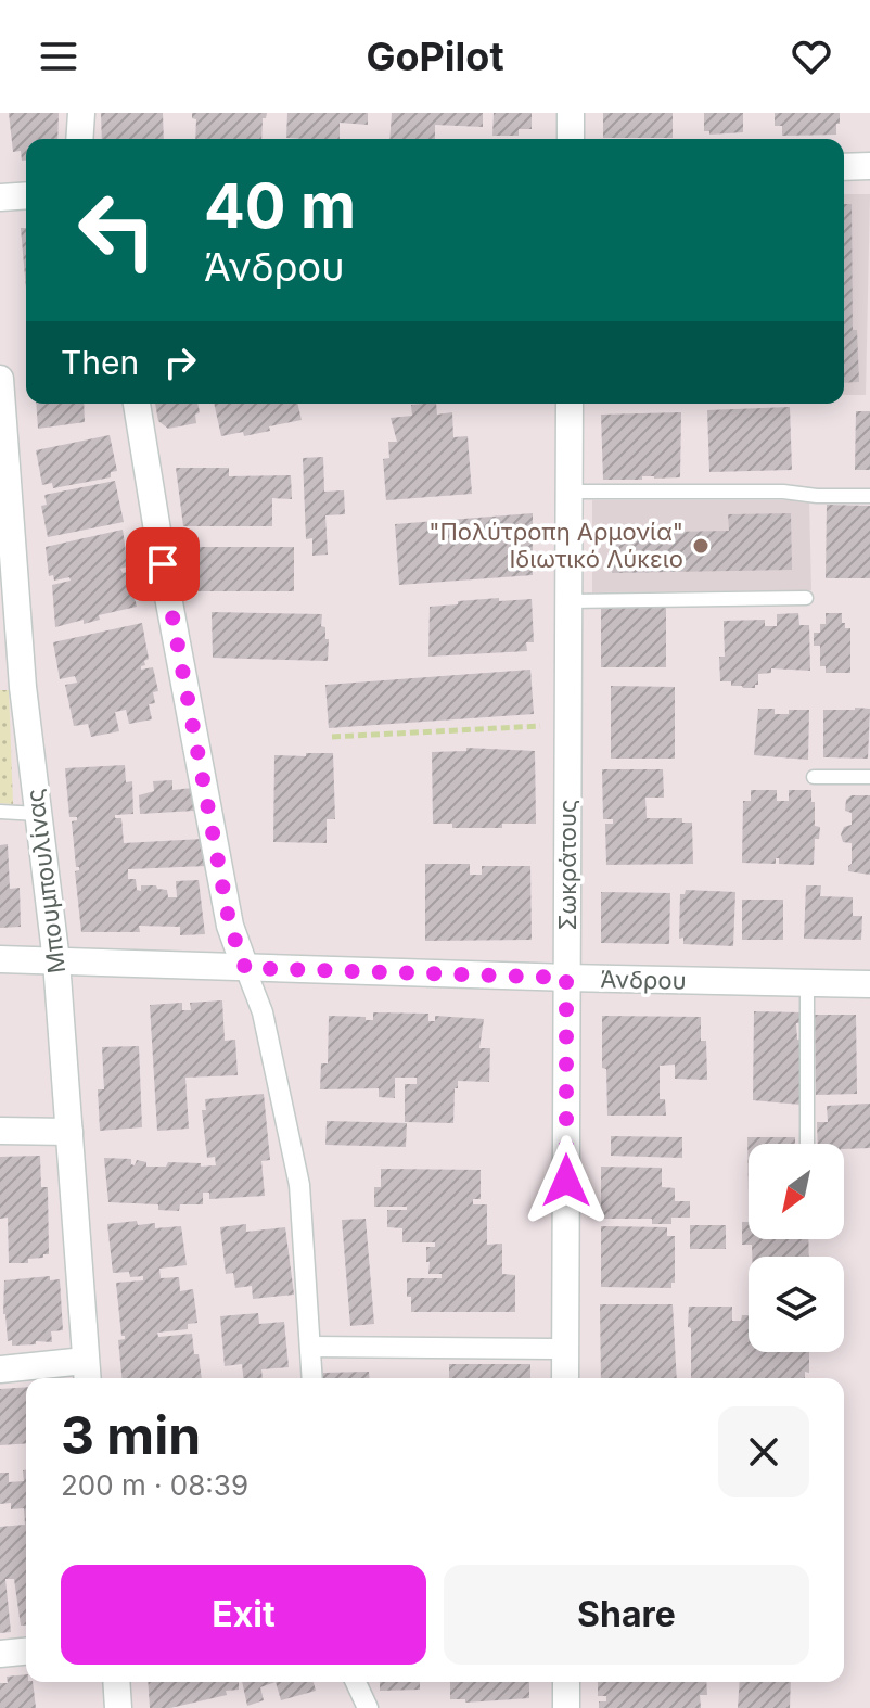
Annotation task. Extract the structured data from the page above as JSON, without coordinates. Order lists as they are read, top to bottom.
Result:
{
  "streets": {
    "street": ["Σωκράτους", "Μπουμπουλίνας", "Άνδρου"]
  },
  "crossings": [
    ["Σωκράτους", "Άνδρου"],
    ["Μπουμπουλίνας", "Άνδρου"]
  ],
  "places": ["\"Πολύτροπη Αρμονία\" Ιδιωτικό Λύκειο"],
  "north": "bottom left",
  "page": {
    "header": "GoPilot",
    "turn": ["40 m", "Άνδρου"],
    "then": "Then",
    "heading": ["3 min", "200 m · 08:39"],
    "buttons": ["Exit", "Share"]
  }
}
